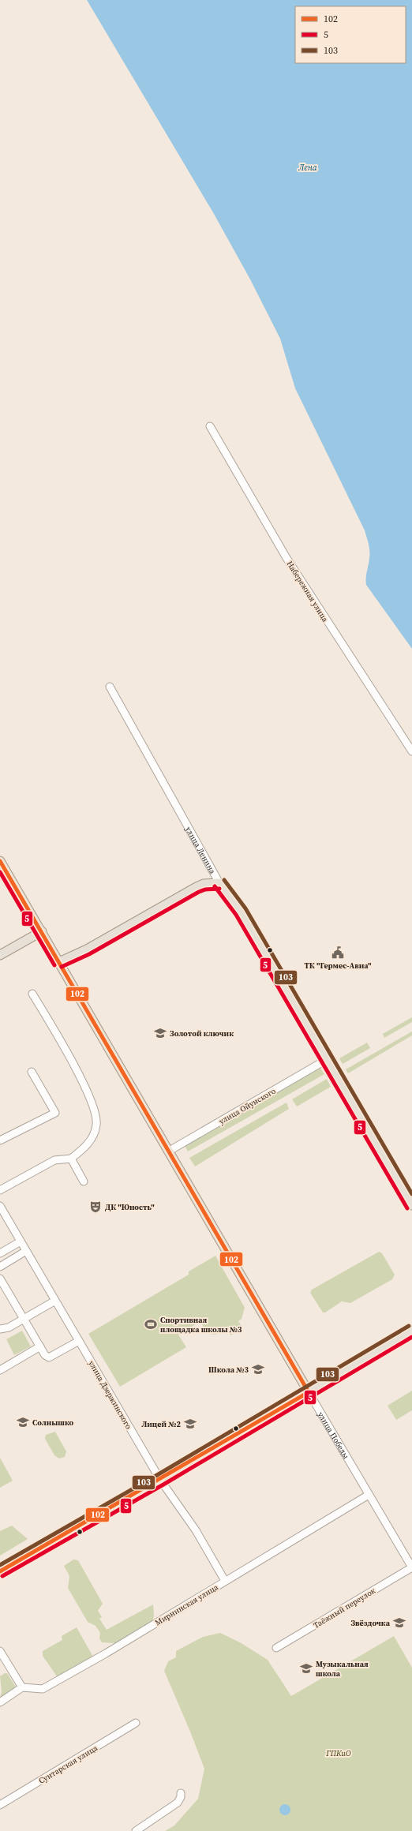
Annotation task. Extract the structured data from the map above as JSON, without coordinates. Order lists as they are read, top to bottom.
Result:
{
  "streets": {
    "main road": ["улица Ленина", "улица Победы"],
    "street": [
      "Набережная улица",
      "улица Ойунского",
      "улица Дзержинского",
      "Мирнинская улица",
      "Таёжный переулок",
      "Сунтарская улица"
    ]
  },
  "crossings": [
    ["улица Ленина", "улица Ойунского"],
    ["улица Ойунского", "улица Победы"],
    ["улица Дзержинского", "Мирнинская улица"],
    ["улица Победы", "Мирнинская улица"],
    ["улица Победы", "Таёжный переулок"]
  ],
  "water": ["Лена"],
  "parks": ["ГПКиО"],
  "places": {
    "public building": ["ТК \"Гермес-Авиа\""],
    "school or university": [
      "Золотой ключик",
      "Школа №3",
      "Солнышко",
      "Лицей №2",
      "Звёздочка",
      "Музыкальная школа"
    ],
    "theatre": ["ДК \"Юность\""],
    "sports": ["Спортивная площадка школы №3"]
  },
  "lines": ["transit line 102", "transit line 5", "transit line 103"],
  "legend": ["102", "5", "103"]
}
